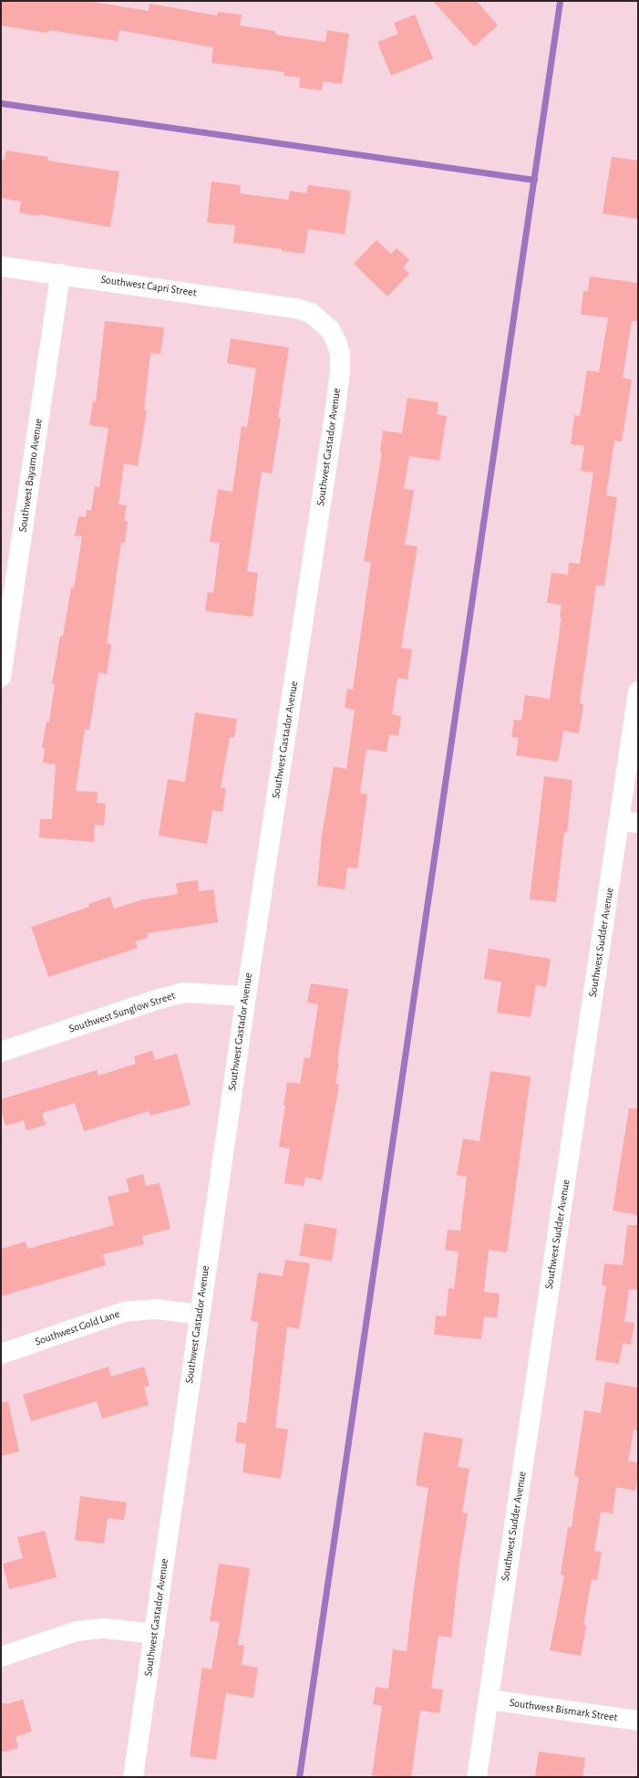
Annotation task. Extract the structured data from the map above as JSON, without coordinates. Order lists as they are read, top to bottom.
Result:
{
  "streets": {
    "street": [
      "Southwest Capri Street",
      "Southwest Gastador Avenue",
      "Southwest Bayamo Avenue",
      "Southwest Sudder Avenue",
      "Southwest Sunglow Street",
      "Southwest Gold Lane",
      "Southwest Bismark Street"
    ]
  },
  "crossings": [
    ["Southwest Capri Street", "Southwest Gastador Avenue"],
    ["Southwest Capri Street", "Southwest Bayamo Avenue"],
    ["Southwest Gastador Avenue", "Southwest Sunglow Street"],
    ["Southwest Gastador Avenue", "Southwest Gold Lane"],
    ["Southwest Sudder Avenue", "Southwest Bismark Street"]
  ]
}
